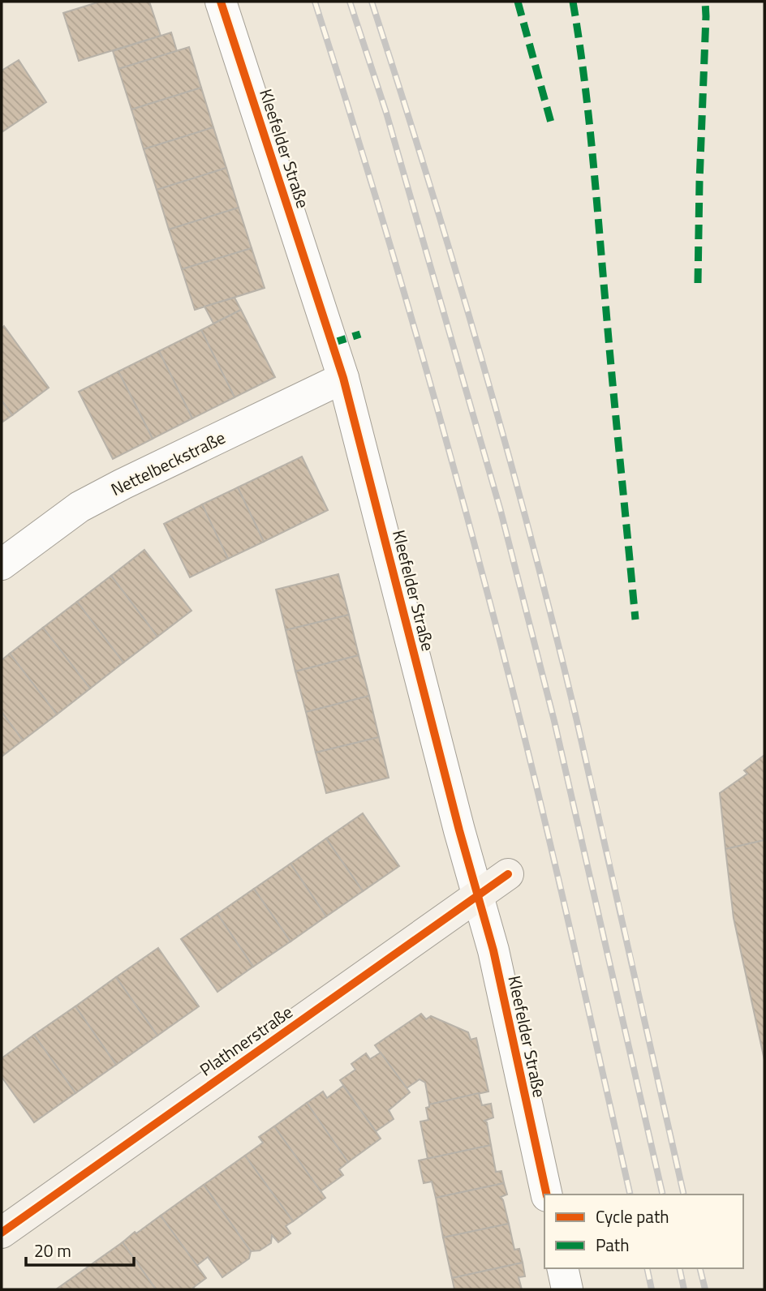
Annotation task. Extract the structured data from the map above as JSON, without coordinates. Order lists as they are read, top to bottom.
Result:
{
  "streets": {
    "street": ["Kleefelder Straße", "Nettelbeckstraße", "Plathnerstraße"]
  },
  "crossings": [
    ["Kleefelder Straße", "Nettelbeckstraße"],
    ["Kleefelder Straße", "Plathnerstraße"]
  ],
  "legend": ["Cycle path", "Path"],
  "scale_bar": "20 m"
}
